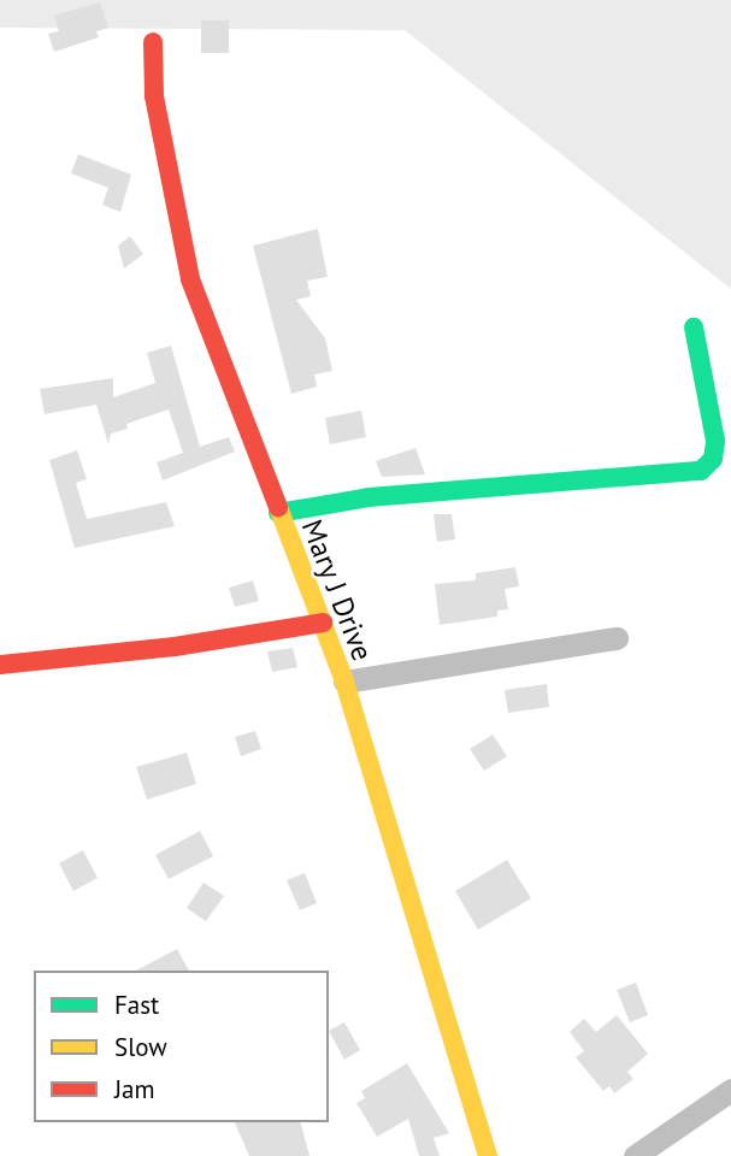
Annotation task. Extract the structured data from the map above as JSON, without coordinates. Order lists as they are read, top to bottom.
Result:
{
  "streets": {
    "street": ["Mary J Drive"]
  },
  "legend": ["Fast", "Slow", "Jam"]
}
